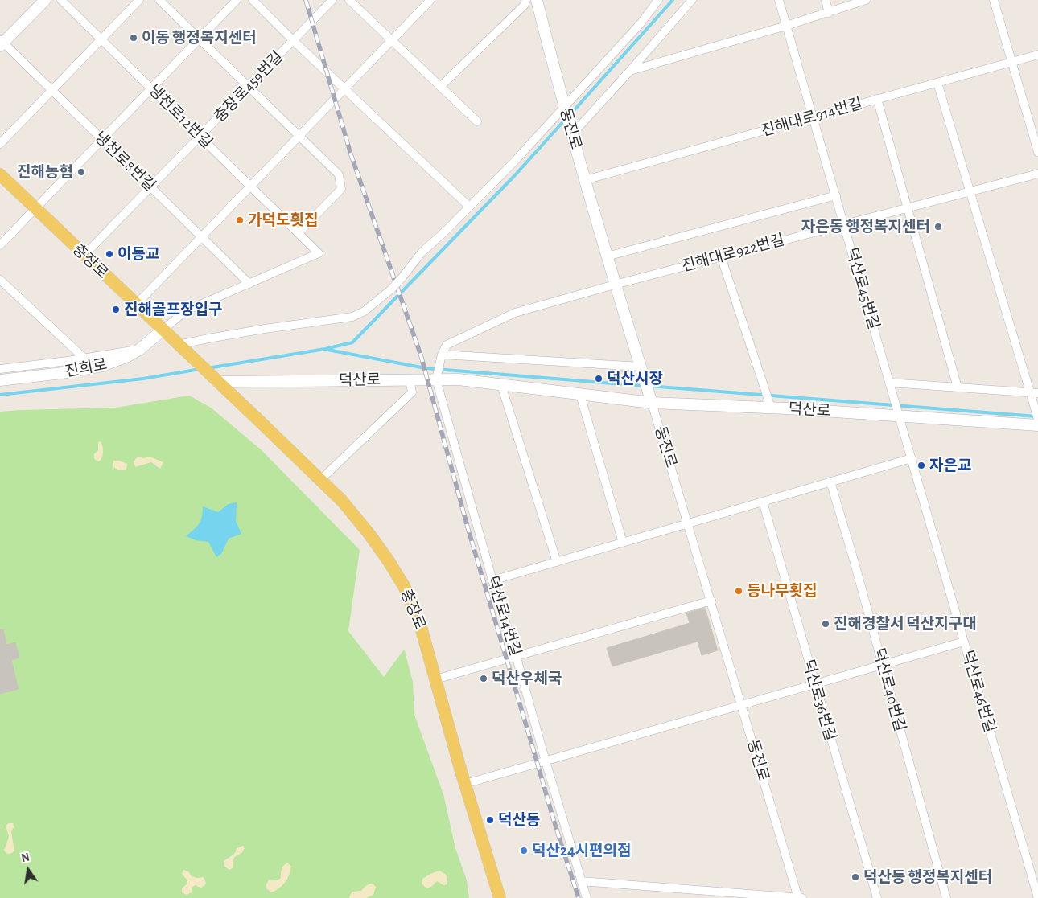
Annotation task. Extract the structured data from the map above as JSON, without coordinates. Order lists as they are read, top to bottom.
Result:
{
  "streets": {
    "main road": ["충장로"],
    "street": [
      "충장로459번길",
      "냉천로12번길",
      "진해대로914번길",
      "동진로",
      "냉천로8번길",
      "진해대로922번길",
      "덕산로45번길",
      "진희로",
      "덕산로",
      "덕산로14번길",
      "덕산로40번길",
      "덕산로46번길",
      "덕산로36번길"
    ]
  },
  "crossings": [
    ["충장로459번길", "냉천로12번길"],
    ["충장로459번길", "냉천로8번길"],
    ["충장로459번길", "충장로"],
    ["냉천로12번길", "냉천로8번길"],
    ["진해대로914번길", "동진로"],
    ["진해대로914번길", "덕산로45번길"],
    ["동진로", "진해대로922번길"],
    ["동진로", "덕산로"],
    ["진해대로922번길", "덕산로45번길"],
    ["충장로", "진희로"],
    ["충장로", "덕산로"],
    ["덕산로45번길", "덕산로"],
    ["덕산로45번길", "덕산로46번길"],
    ["덕산로", "덕산로14번길"],
    ["덕산로", "덕산로46번길"]
  ],
  "places": [
    "이동 행정복지센터",
    "진해농협",
    "가덕도횟집",
    "자은동 행정복지센터",
    "이동교",
    "진해골프장입구",
    "덕산시장",
    "자은교",
    "등나무횟집",
    "진해경찰서 덕산지구대",
    "덕산우체국",
    "덕산동",
    "덕산24시편의점",
    "덕산동 행정복지센터"
  ],
  "north": "top"
}
